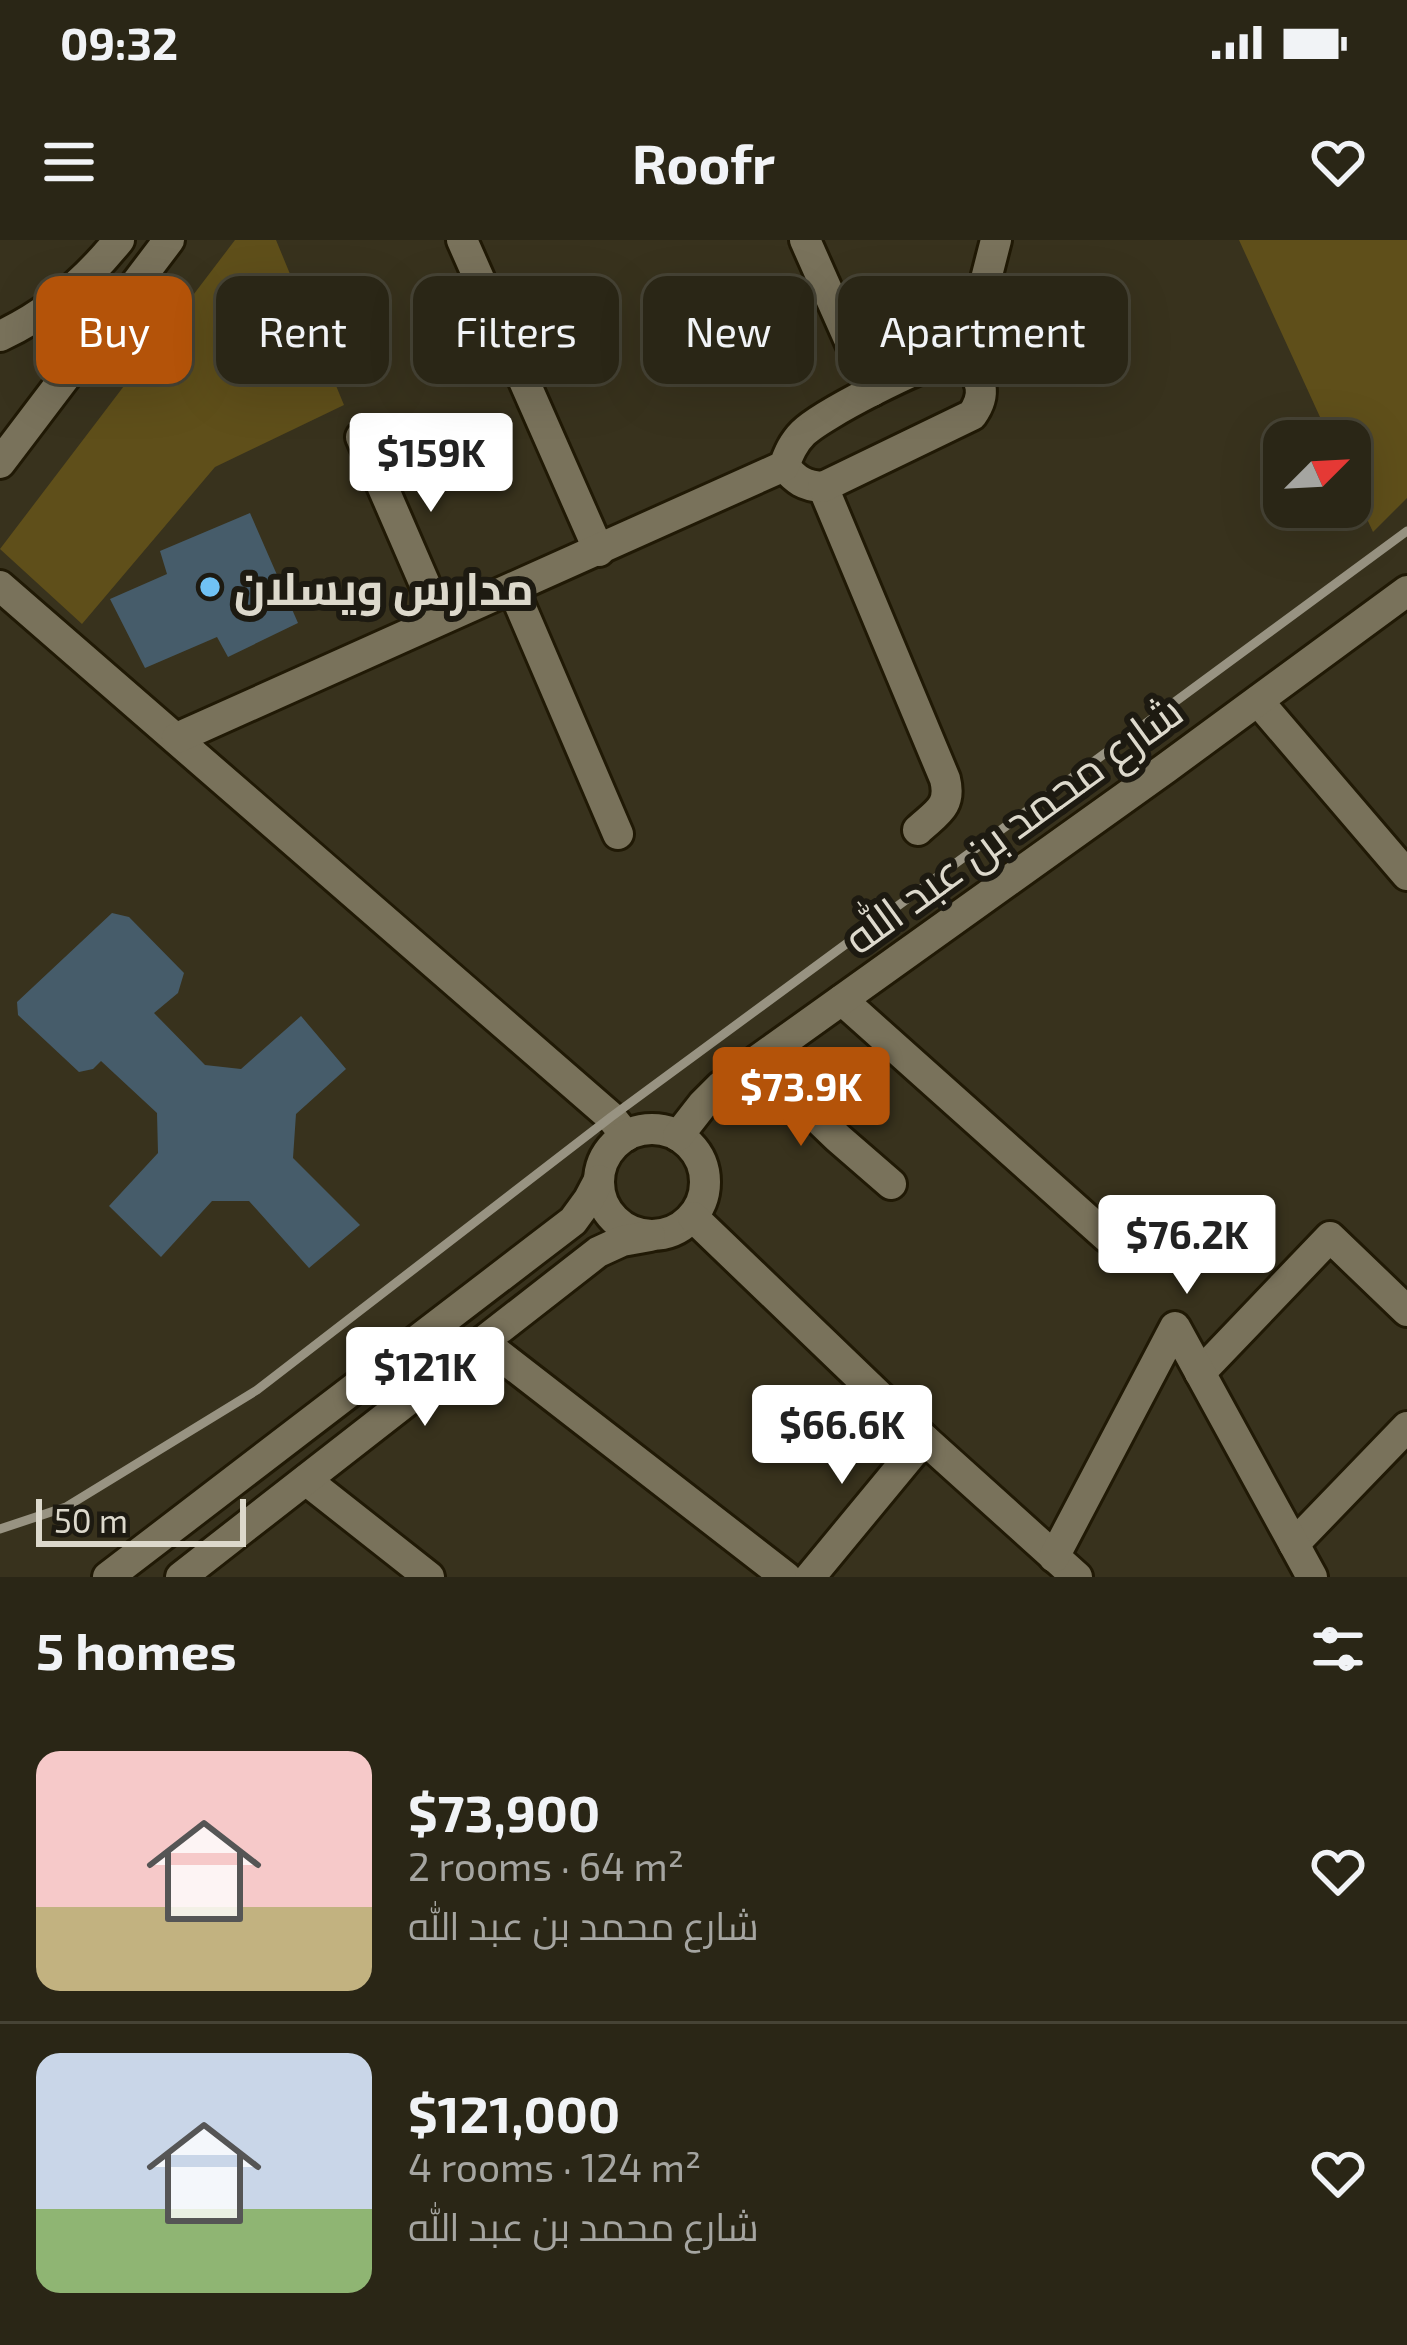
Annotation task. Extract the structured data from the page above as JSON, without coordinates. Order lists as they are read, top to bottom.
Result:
{
  "streets": {
    "street": ["شارع محمد بن عبد الله"]
  },
  "places": ["مدارس ويسلان"],
  "scale_bar": "50 m",
  "north": "top right",
  "page": {
    "status": "09:32",
    "header": "Roofr",
    "chip": [
      "Buy",
      "Rent",
      "Filters",
      "New",
      "Apartment"
    ],
    "price": [
      "$159K",
      "$73.9K",
      "$76.2K",
      "$121K",
      "$66.6K"
    ],
    "scale": "50 m",
    "heading": "5 homes",
    "list": [
      {
        "name": "$73,900",
        "note": "2 rooms · 64 m² · شارع محمد بن عبد الله"
      },
      {
        "name": "$121,000",
        "note": "4 rooms · 124 m² · شارع محمد بن عبد الله"
      }
    ]
  }
}
